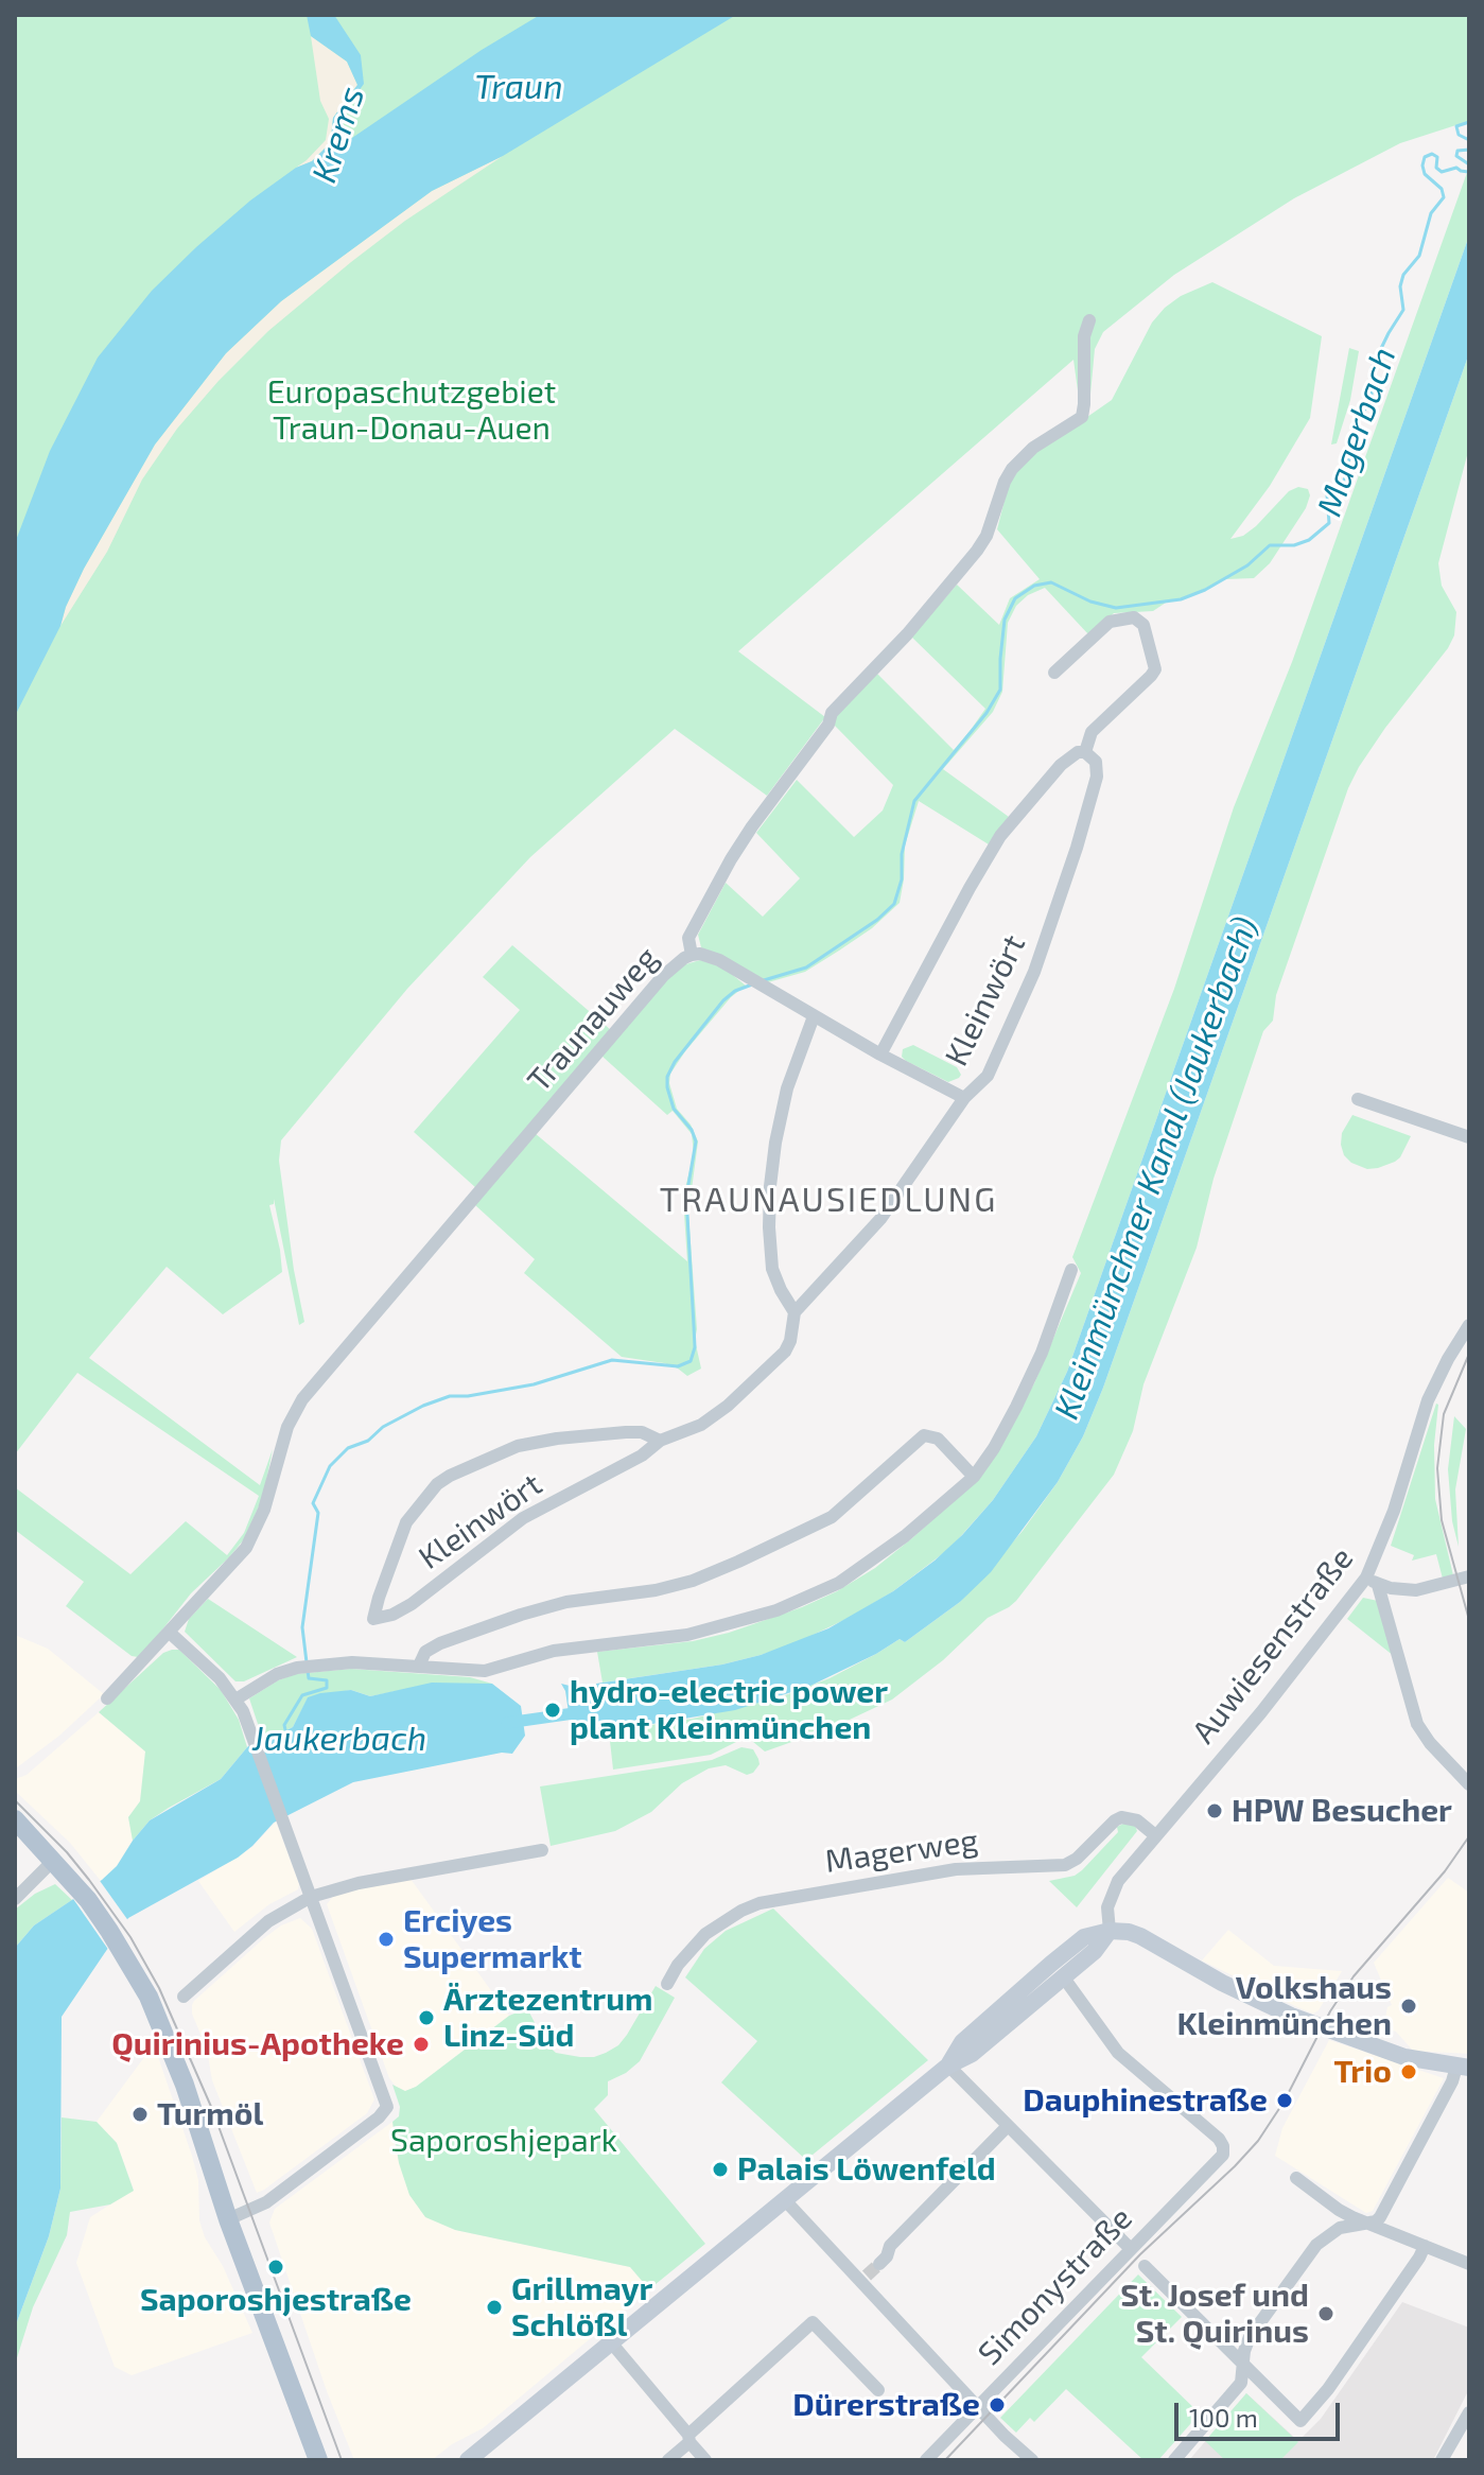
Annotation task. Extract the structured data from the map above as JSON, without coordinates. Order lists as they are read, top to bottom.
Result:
{
  "streets": {
    "street": [
      "Kleinwört",
      "Traunauweg",
      "Auwiesenstraße",
      "Magerweg",
      "Simonystraße"
    ]
  },
  "crossings": [
    ["Auwiesenstraße", "Magerweg"]
  ],
  "districts": ["TRAUNAUSIEDLUNG"],
  "water": [
    "Traun",
    "Krems",
    "Magerbach",
    "Kleinmünchner Kanal (Jaukerbach)",
    "Jaukerbach"
  ],
  "parks": ["Europaschutzgebiet Traun-Donau-Auen", "Saporoshjepark"],
  "places": [
    "hydro-electric power plant Kleinmünchen",
    "HPW Besucher",
    "Erciyes Supermarkt",
    "Volkshaus Kleinmünchen",
    "Ärztezentrum Linz-Süd",
    "Quirinius-Apotheke",
    "Trio",
    "Dauphinestraße",
    "Turmöl",
    "Palais Löwenfeld",
    "Saporoshjestraße",
    "Grillmayr Schlößl",
    "St. Josef und St. Quirinus",
    "Dürerstraße"
  ],
  "scale_bar": "100 m"
}
